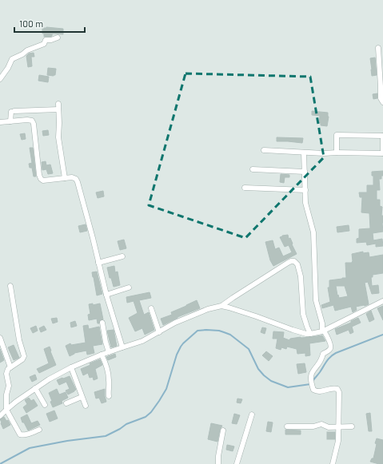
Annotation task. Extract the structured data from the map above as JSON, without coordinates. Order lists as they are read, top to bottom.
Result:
{
  "scale_bar": "100 m"
}
